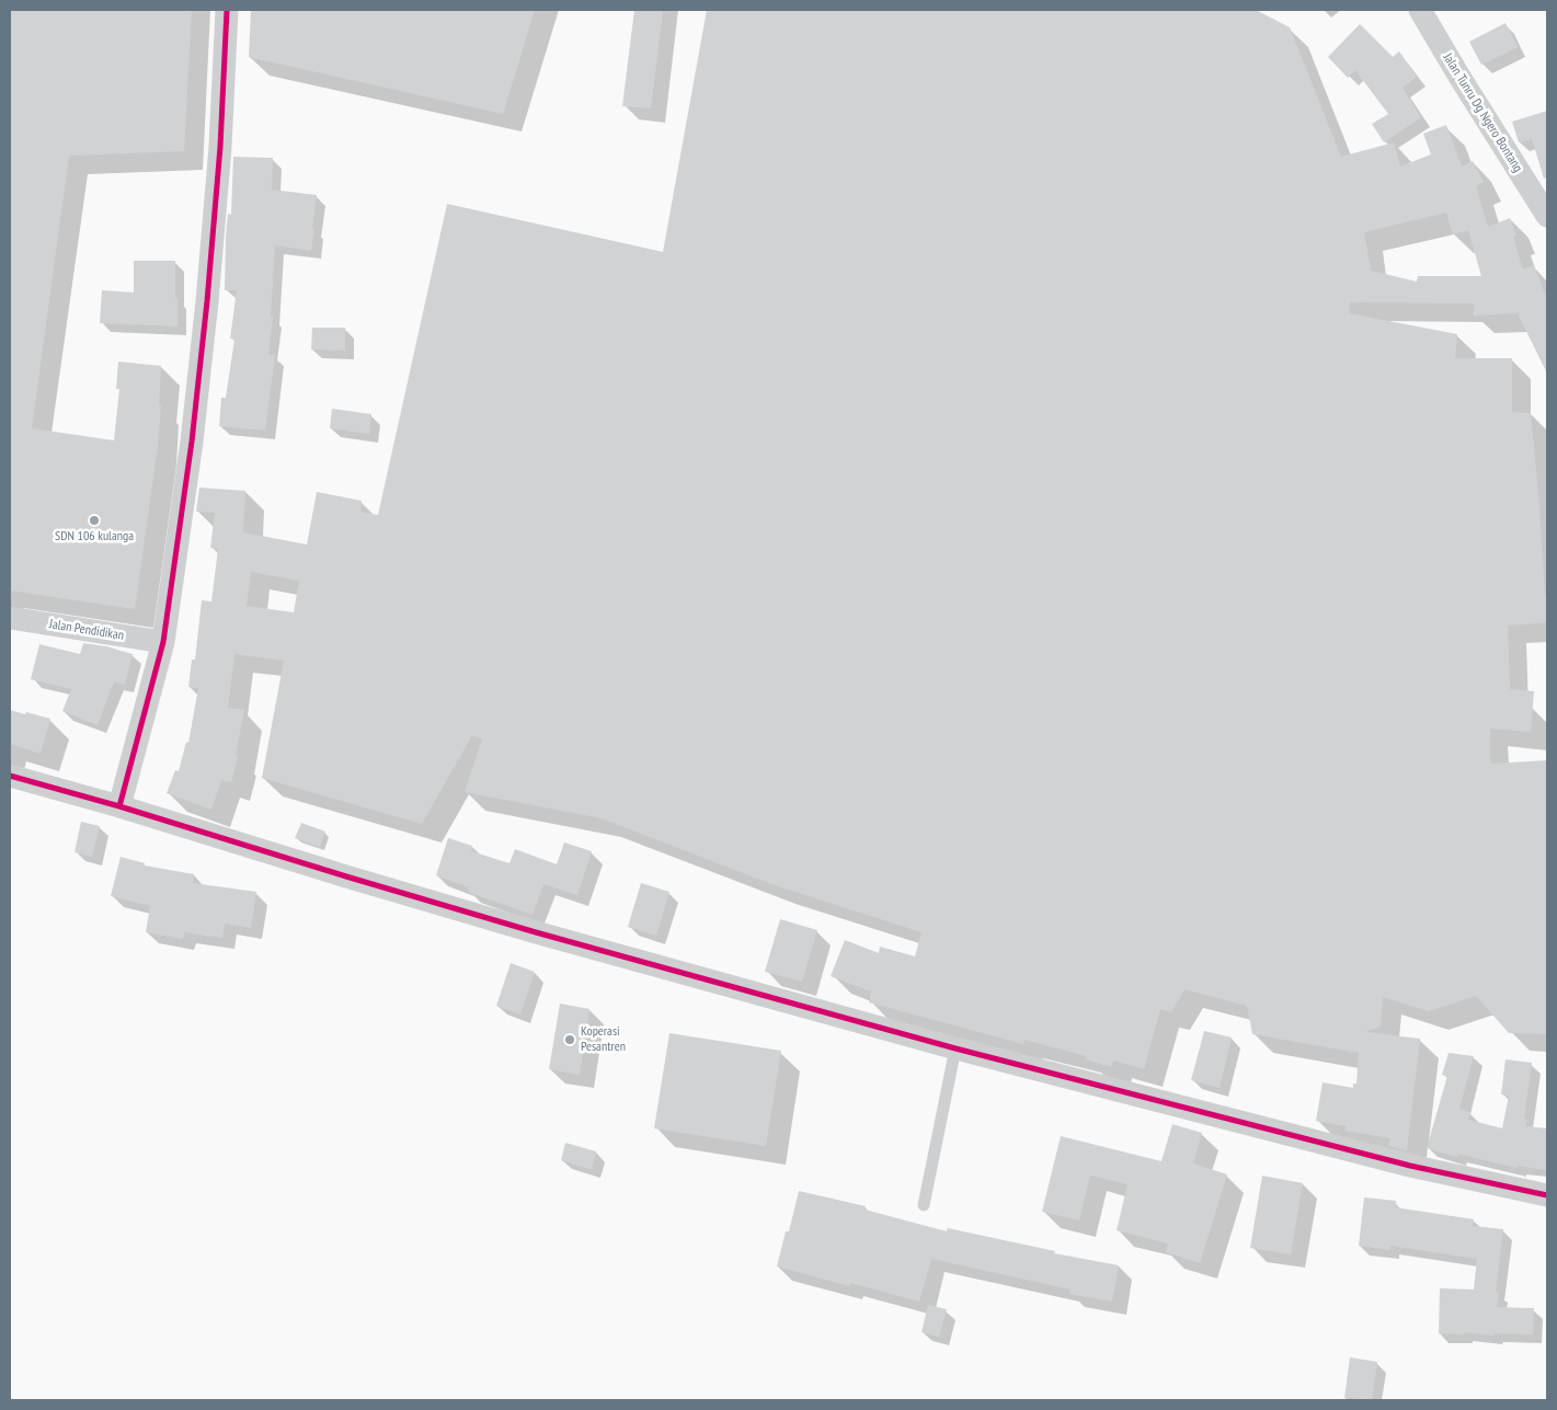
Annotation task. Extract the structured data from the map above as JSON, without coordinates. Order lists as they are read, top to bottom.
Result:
{
  "streets": {
    "street": ["Jalan Tunru Dg Ngero Bontang", "Jalan Pendidikan"]
  },
  "places": ["SDN 106 kulanga", "Koperasi Pesantren"]
}
